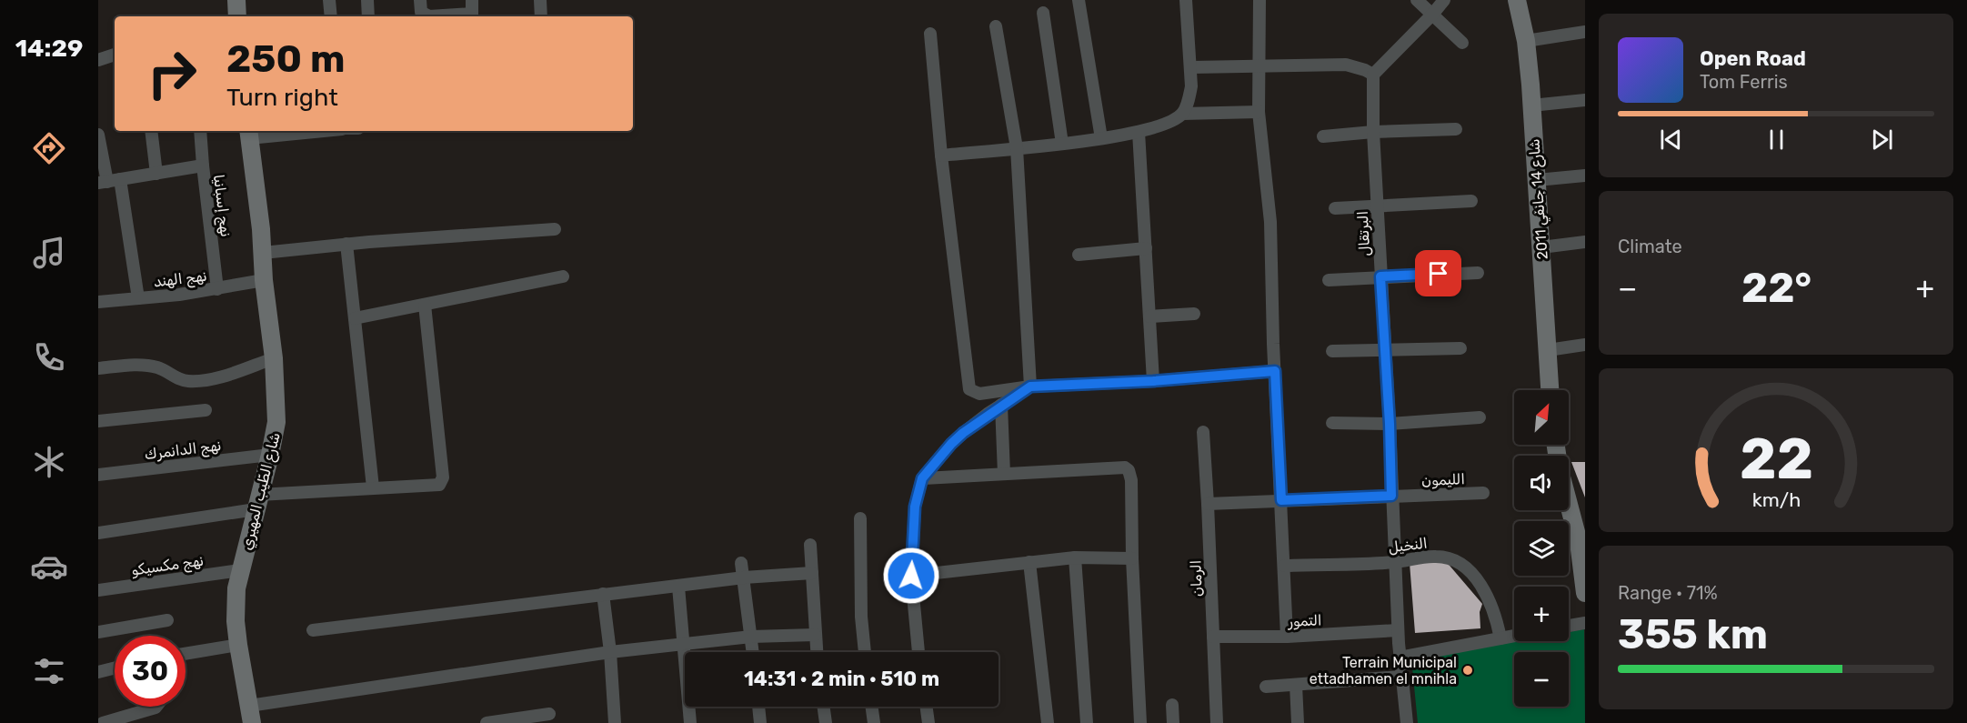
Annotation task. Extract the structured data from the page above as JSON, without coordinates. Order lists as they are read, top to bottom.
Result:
{
  "streets": {
    "street": [
      "شارع 14 جانفي 2011",
      "نهج إسبانيا",
      "البرتقال",
      "نهج الهند",
      "نهج الدانمرك",
      "الليمون",
      "شارع الطّيب المهيري",
      "النخيل",
      "نهج مكسيكو",
      "الرمان",
      "التمور"
    ]
  },
  "crossings": [
    ["نهج إسبانيا", "نهج الهند"],
    ["البرتقال", "الليمون"],
    ["البرتقال", "النخيل"],
    ["البرتقال", "التمور"],
    ["نهج الهند", "شارع الطّيب المهيري"],
    ["نهج الدانمرك", "شارع الطّيب المهيري"],
    ["الليمون", "الرمان"],
    ["شارع الطّيب المهيري", "نهج مكسيكو"],
    ["الرمان", "التمور"]
  ],
  "places": ["Terrain Municipal ettadhamen el mnihla"],
  "north": "top right",
  "page": {
    "tabs": "14:29",
    "turn": ["250 m", "Turn right"],
    "song": ["Open Road", "Tom Ferris"],
    "tile": [
      "Climate",
      ["Range · 71%", "355 km"]
    ],
    "heat": ["−", "22°", "+"],
    "map_buttons": ["+", "−"],
    "limit": "30",
    "trip": "14:31 · 2 min · 510 m",
    "gauge": ["22", "km/h"]
  }
}
